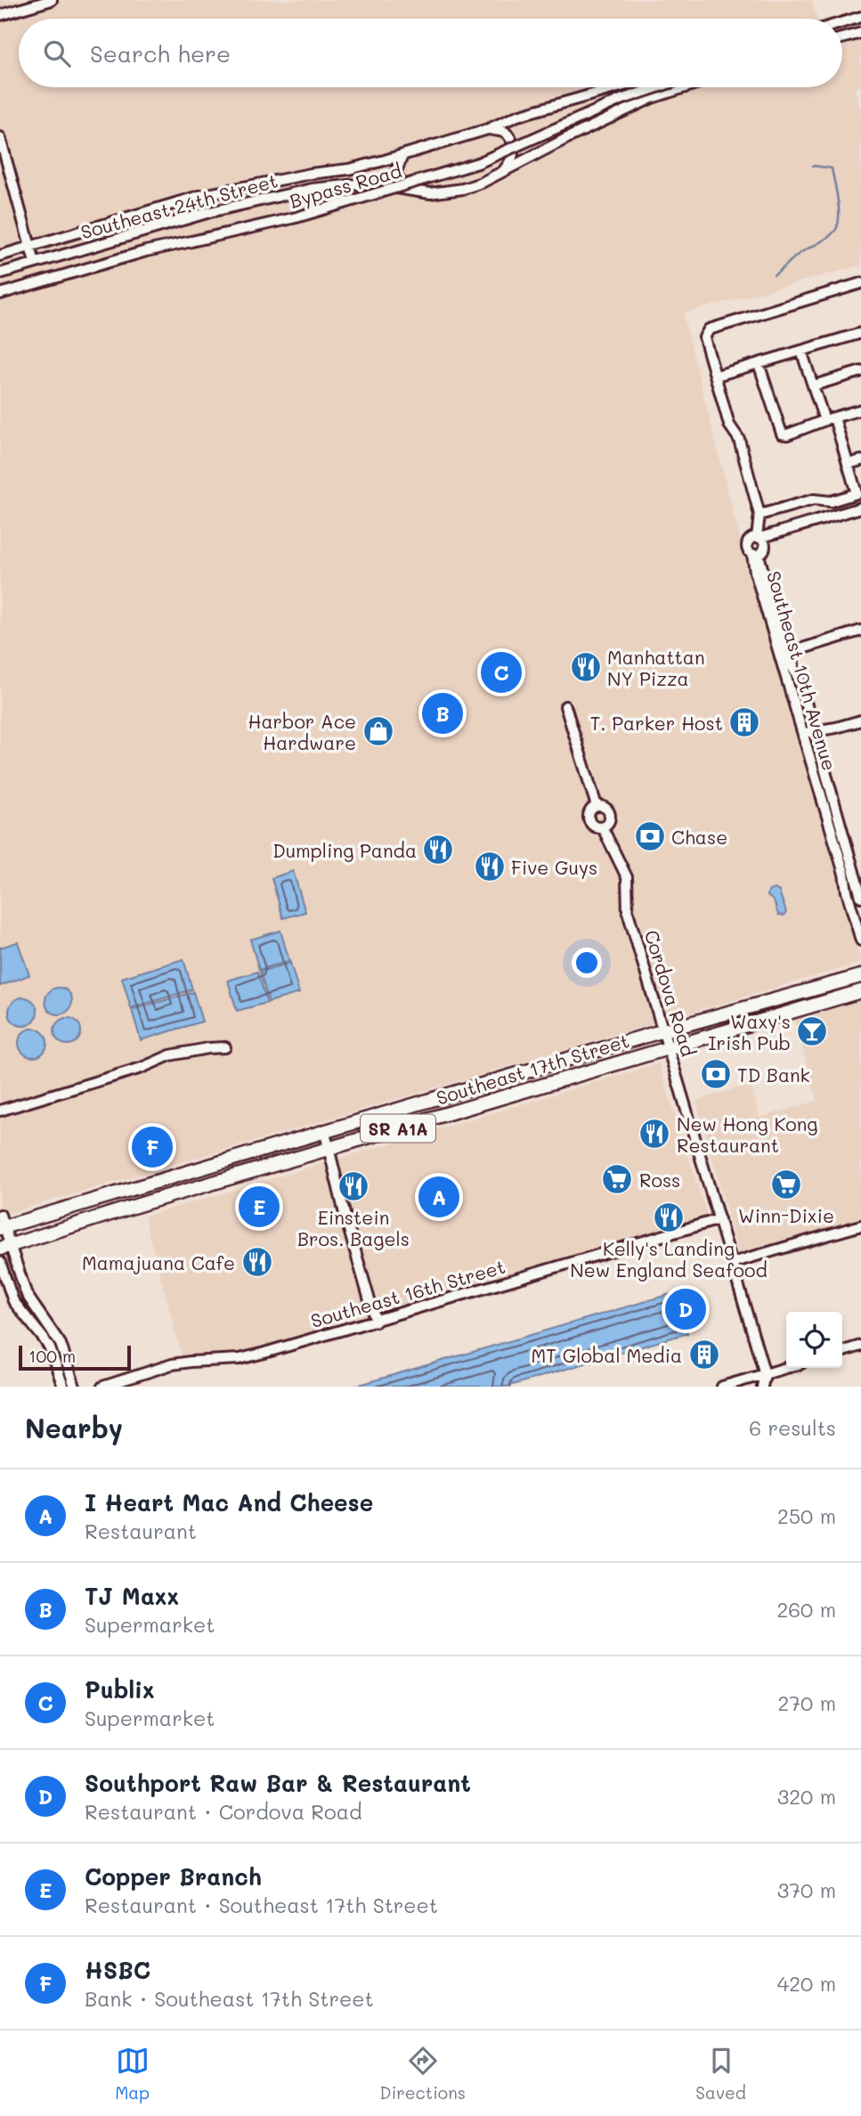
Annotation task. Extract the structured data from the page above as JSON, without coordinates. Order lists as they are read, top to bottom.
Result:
{
  "streets": {
    "main road": ["Southeast 17th Street", "SR A1A"],
    "street": [
      "Bypass Road",
      "Southeast 24th Street",
      "Southeast 10th Avenue",
      "Cordova Road",
      "Southeast 16th Street"
    ]
  },
  "crossings": [
    ["Cordova Road", "Southeast 17th Street"],
    ["Cordova Road", "Southeast 16th Street"]
  ],
  "places": {
    "restaurant": [
      "Manhattan NY Pizza",
      "Dumpling Panda",
      "Five Guys",
      "New Hong Kong Restaurant",
      "Einstein Bros. Bagels",
      "Kelly's Landing New England Seafood",
      "Mamajuana Cafe"
    ],
    "building": ["T. Parker Host", "MT Global Media"],
    "shop": ["Harbor Ace Hardware"],
    "bank": ["Chase", "TD Bank"],
    "bar": ["Waxy's Irish Pub"],
    "supermarket": ["Ross", "Winn-Dixie"]
  },
  "scale_bar": "100 m",
  "page": {
    "search": "Search here",
    "pins": [
      "C",
      "B",
      "F",
      "A",
      "E",
      "D"
    ],
    "scale": "100 m",
    "heading": ["Nearby", "6 results"],
    "list": [
      {
        "mark": "A",
        "name": "I Heart Mac And Cheese",
        "note": "Restaurant",
        "value": "250 m"
      },
      {
        "mark": "B",
        "name": "TJ Maxx",
        "note": "Supermarket",
        "value": "260 m"
      },
      {
        "mark": "C",
        "name": "Publix",
        "note": "Supermarket",
        "value": "270 m"
      },
      {
        "mark": "D",
        "name": "Southport Raw Bar & Restaurant",
        "note": "Restaurant · Cordova Road",
        "value": "320 m"
      },
      {
        "mark": "E",
        "name": "Copper Branch",
        "note": "Restaurant · Southeast 17th Street",
        "value": "370 m"
      },
      {
        "mark": "F",
        "name": "HSBC",
        "note": "Bank · Southeast 17th Street",
        "value": "420 m"
      }
    ],
    "nav": ["Map", "Directions", "Saved"]
  }
}
